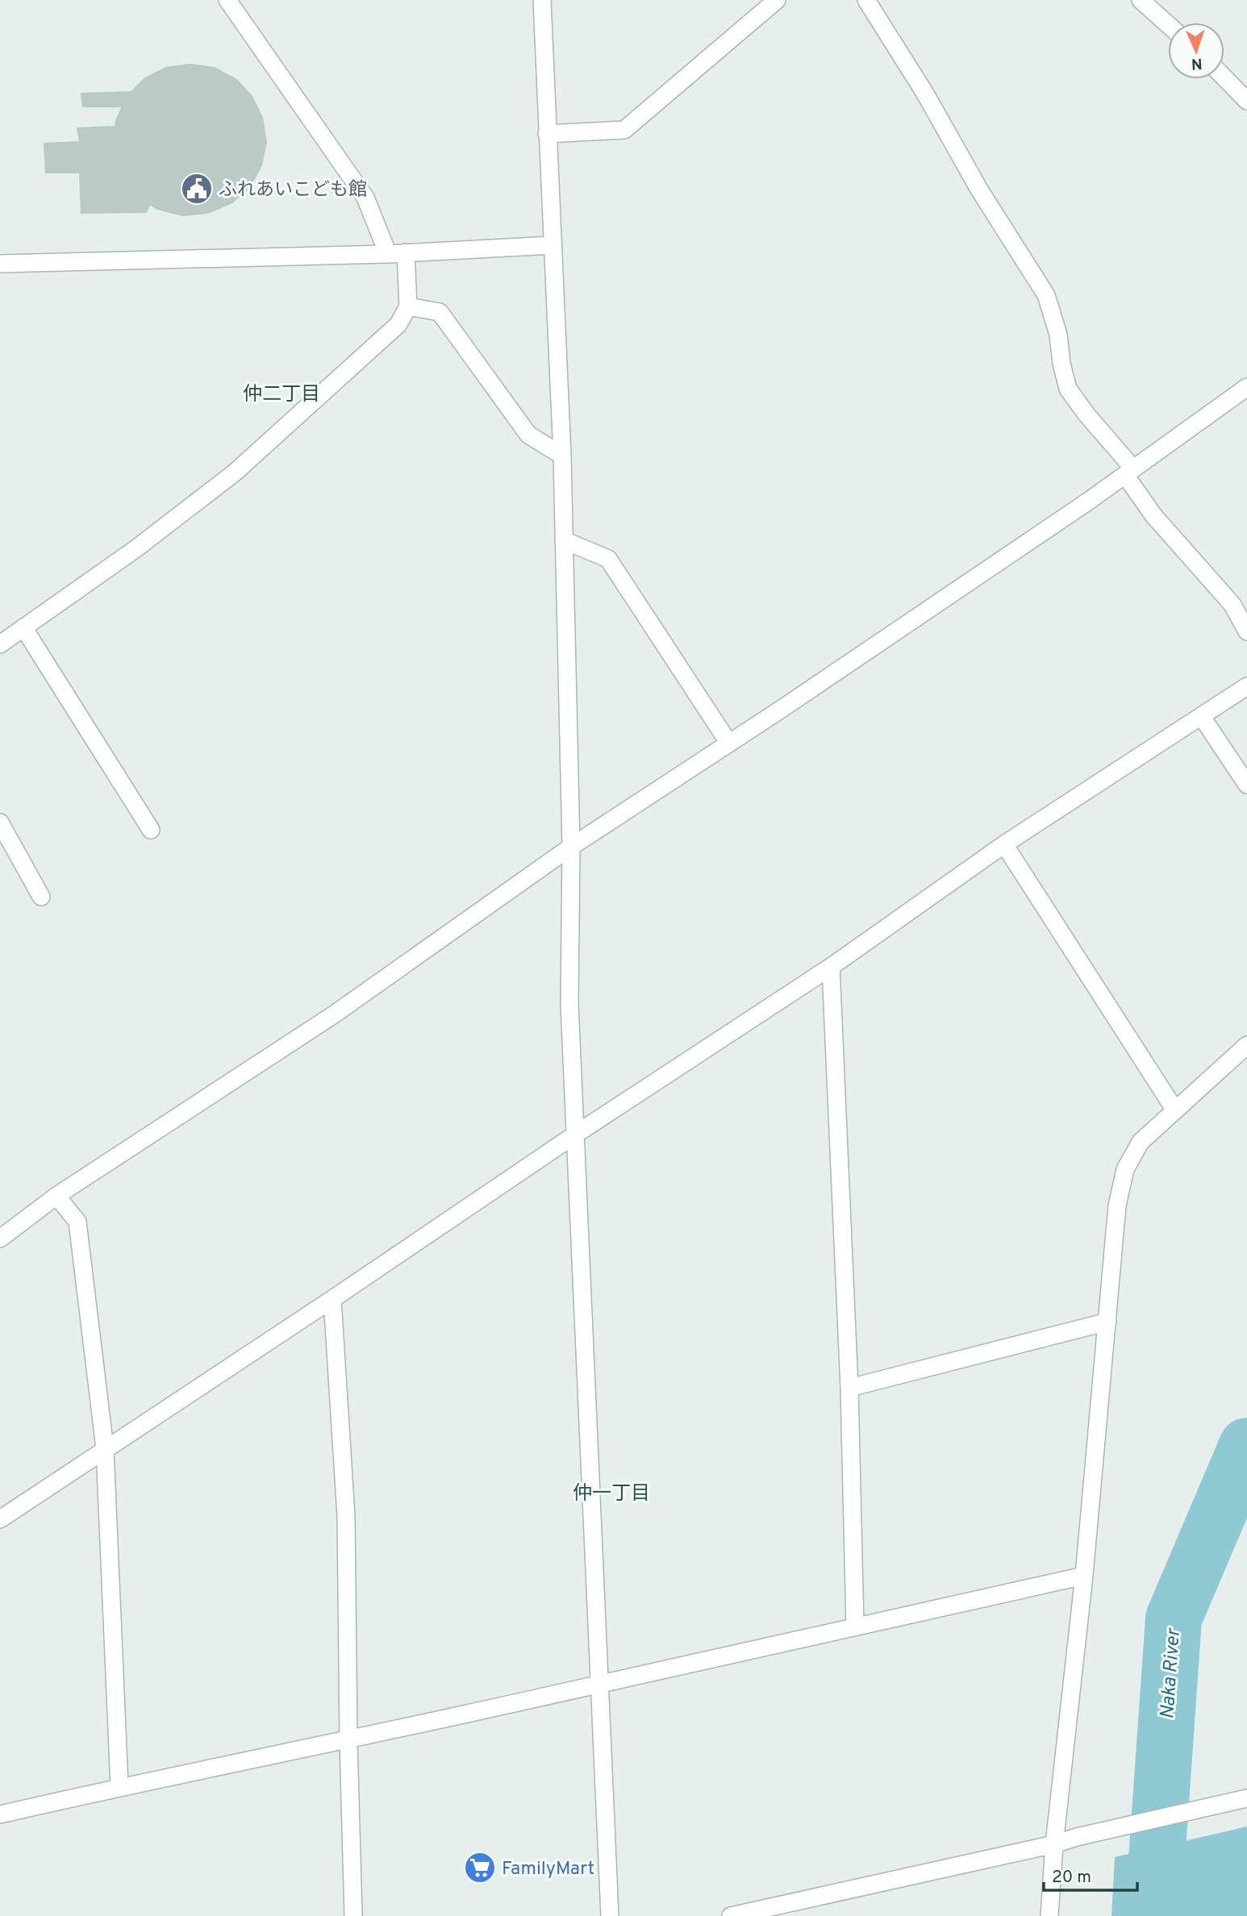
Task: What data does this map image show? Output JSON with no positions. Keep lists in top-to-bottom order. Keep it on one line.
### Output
{"districts":["仲二丁目","仲一丁目"],"water":["Naka River"],"places":{"public building":["ふれあいこども館"],"supermarket":["FamilyMart"]},"scale_bar":"20 m","north":"bottom"}
